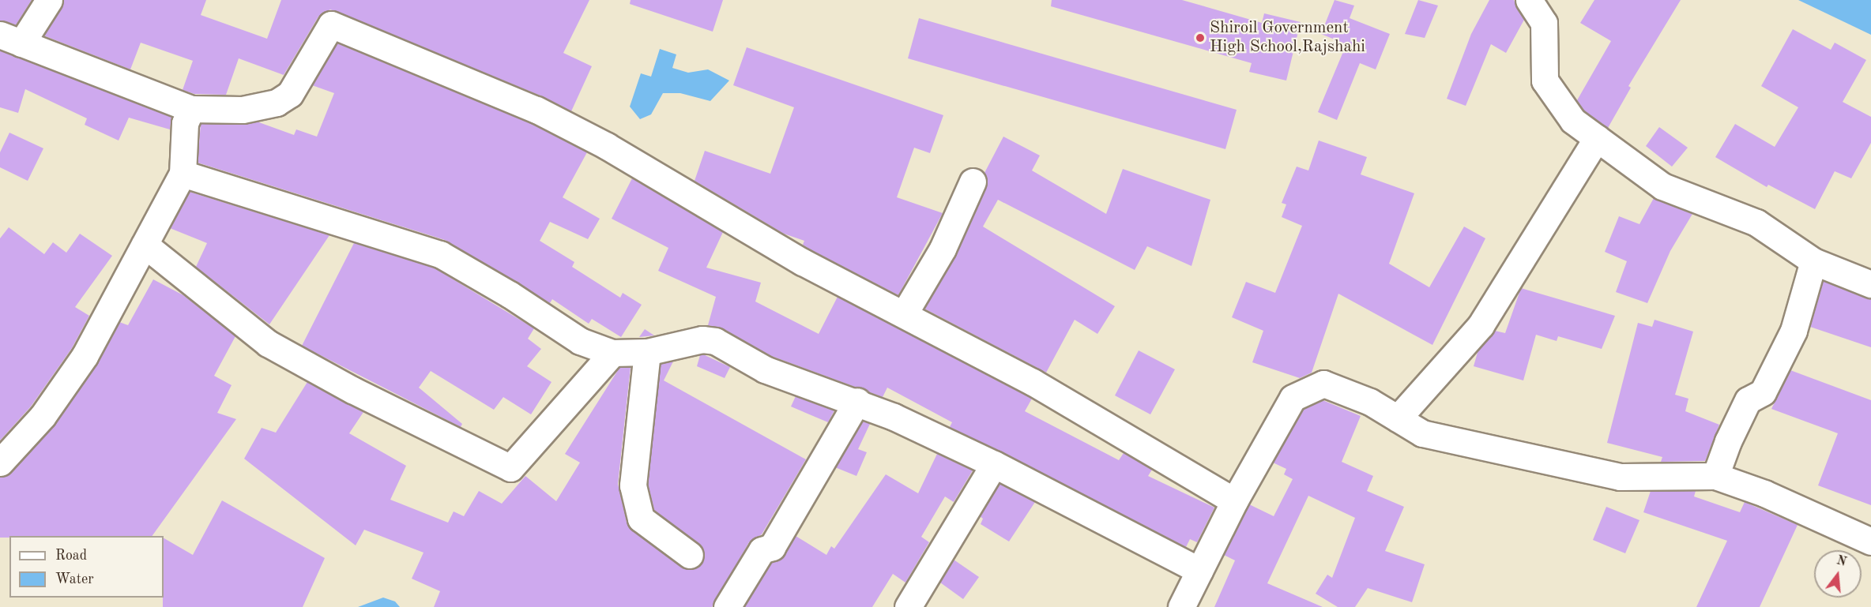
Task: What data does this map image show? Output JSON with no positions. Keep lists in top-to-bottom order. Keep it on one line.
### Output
{"places":["Shiroil Government High School,Rajshahi"],"legend":["Road","Water"],"north":"top"}
